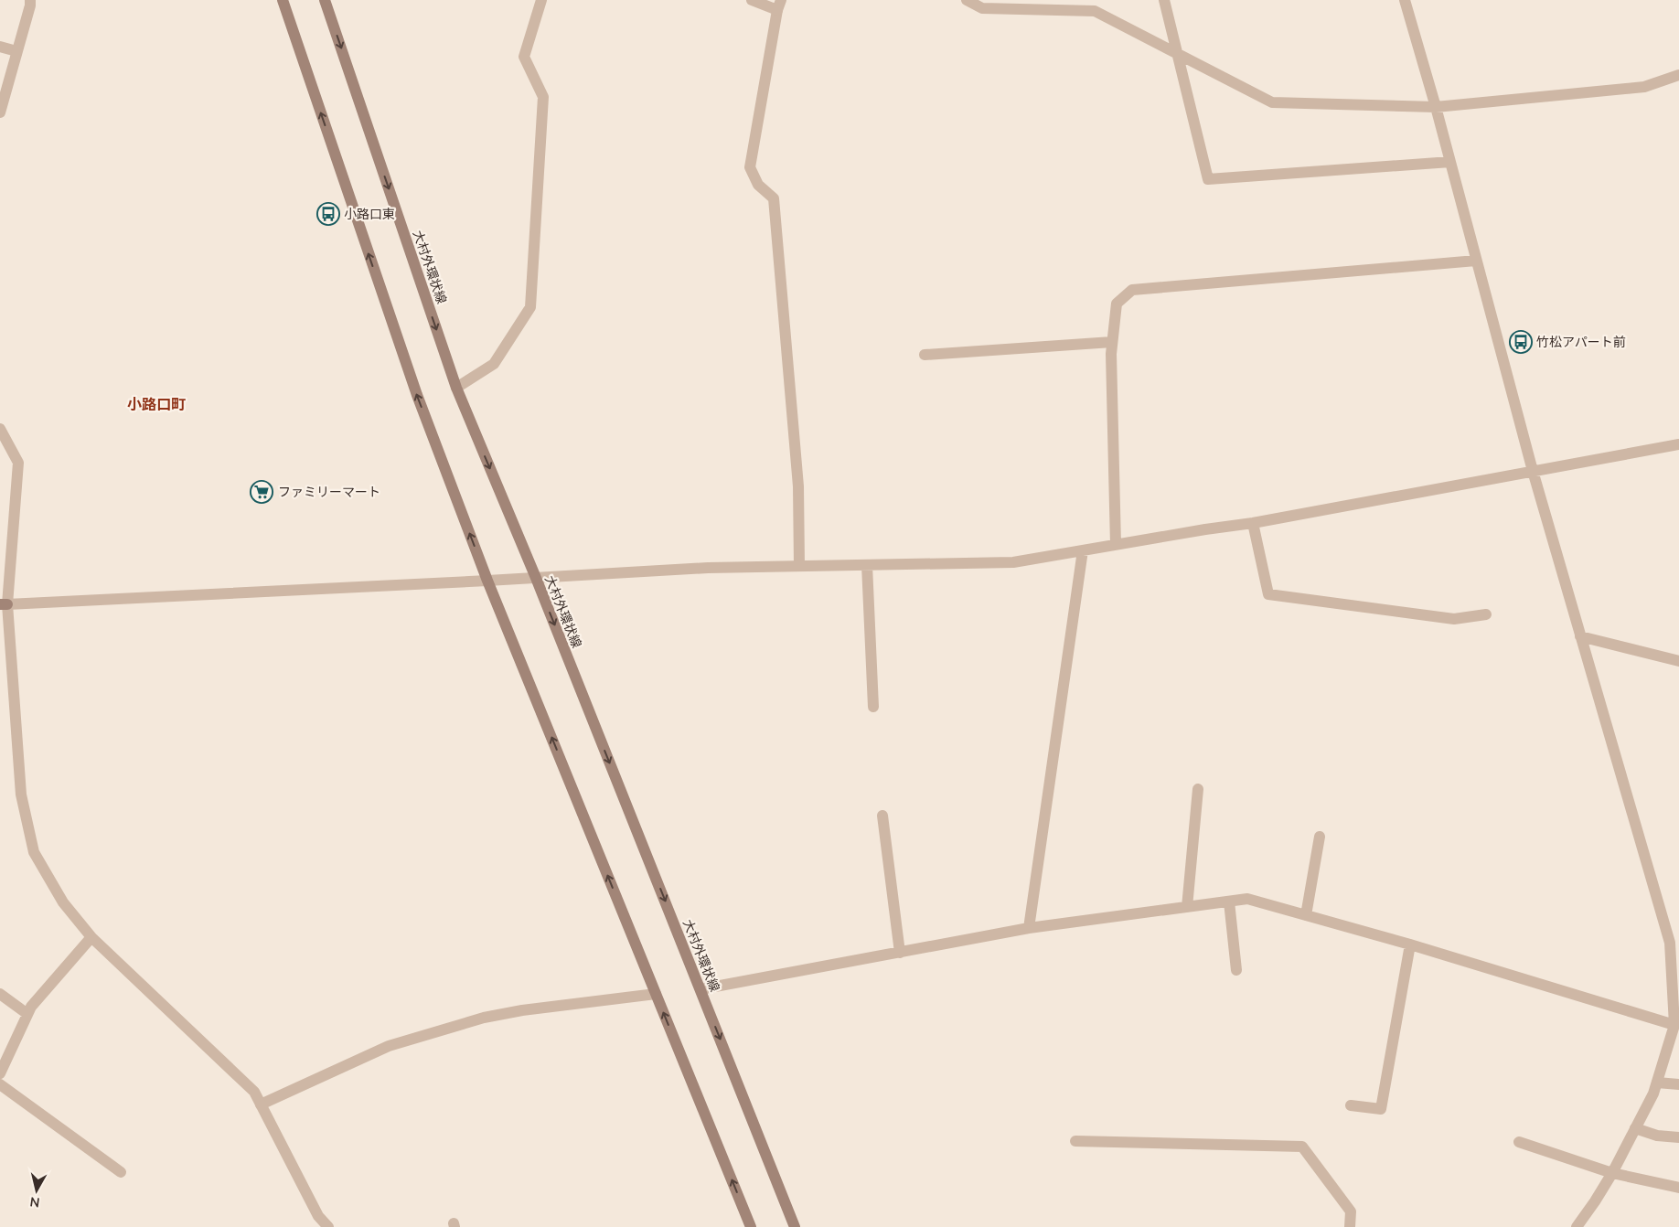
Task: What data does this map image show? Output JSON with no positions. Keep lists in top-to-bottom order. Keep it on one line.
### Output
{"streets":{"main road":["大村外環状線"]},"districts":["小路口町"],"places":{"bus stop":["小路口東","竹松アパート前"],"supermarket":["ファミリーマート"]},"north":"bottom"}
